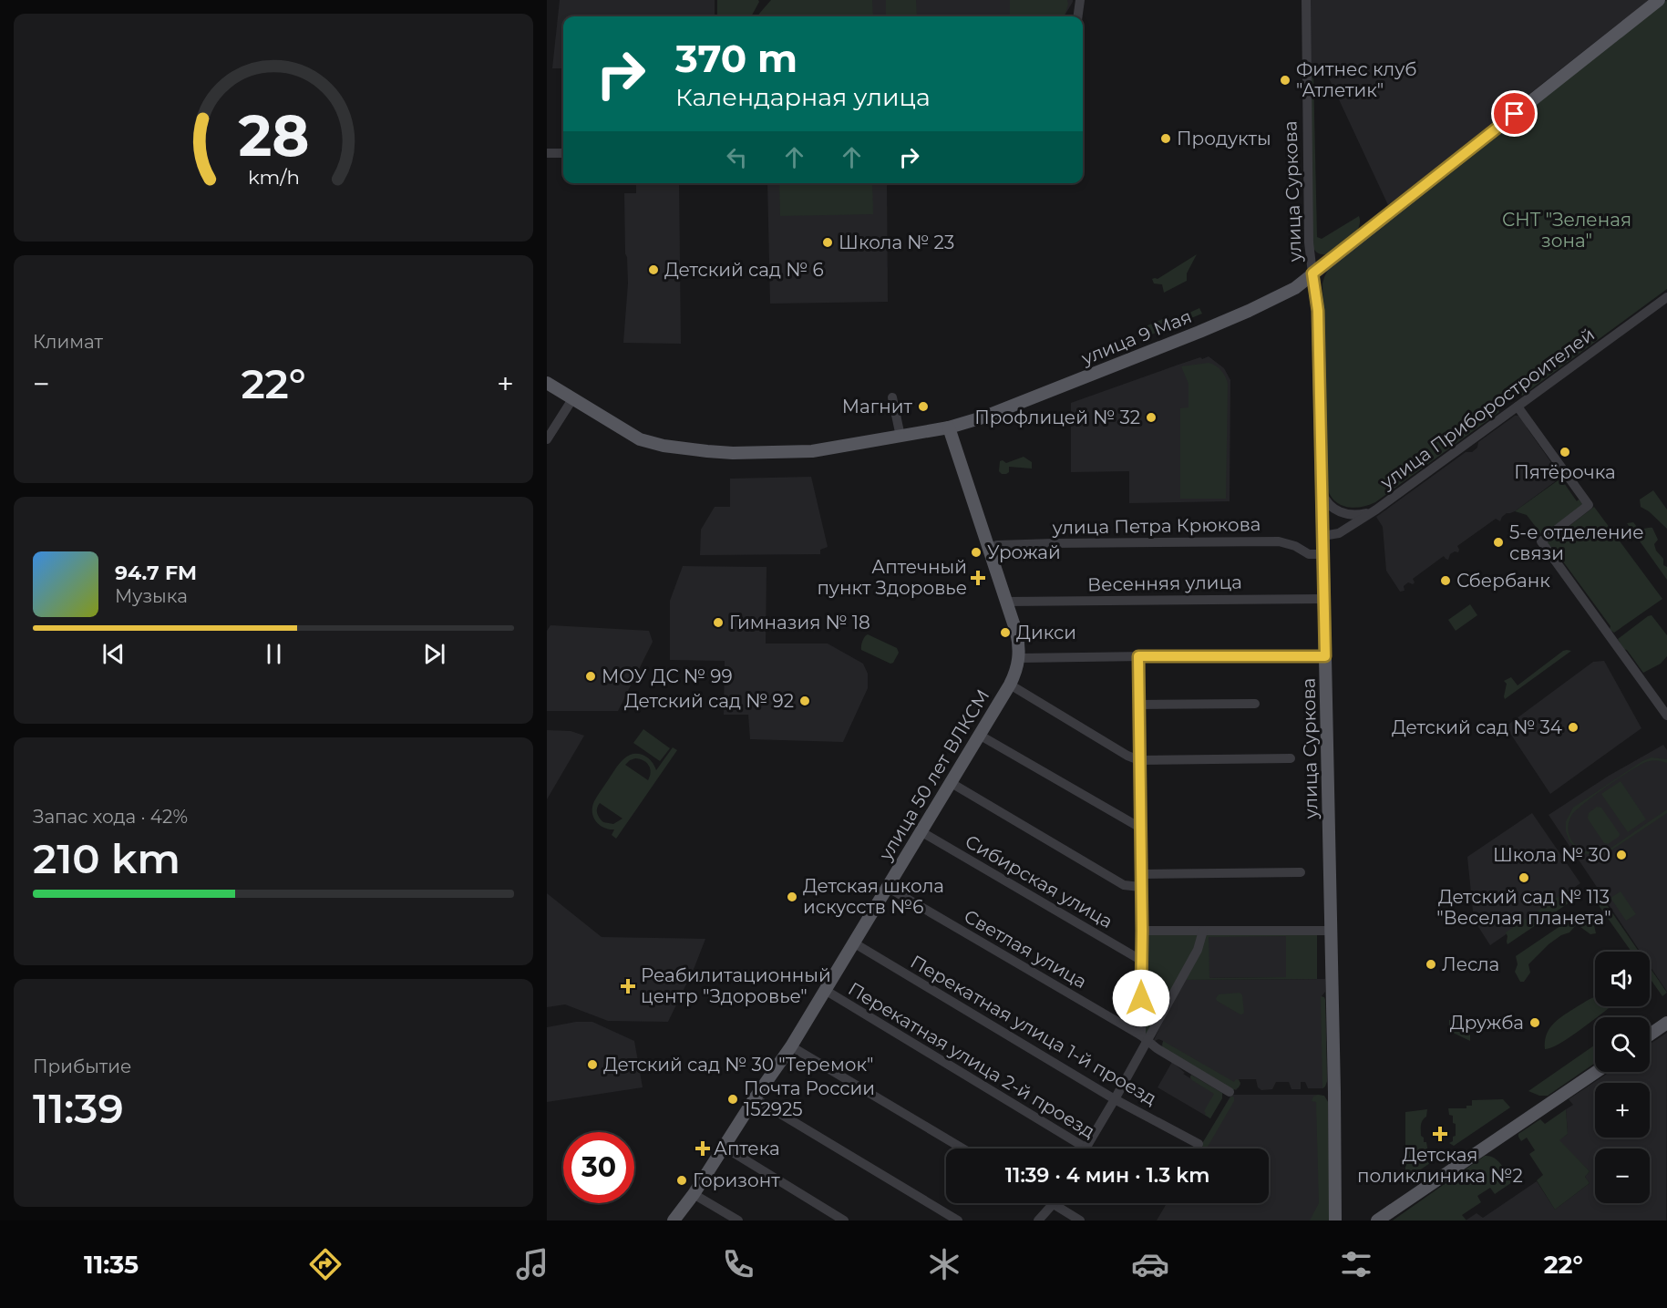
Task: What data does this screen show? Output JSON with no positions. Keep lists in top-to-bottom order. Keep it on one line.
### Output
{"streets":{"main road":["улица Суркова","улица 9 Мая","улица 50 лет ВЛКСМ"],"street":["улица Приборостроителей","улица Петра Крюкова","Весенняя улица","Сибирская улица","Светлая улица","Перекатная улица 1-й проезд","Перекатная улица 2-й проезд"]},"crossings":[["улица Суркова","улица 9 Мая"],["улица Суркова","улица Приборостроителей"],["улица Суркова","улица Петра Крюкова"],["улица Суркова","Весенняя улица"],["улица 9 Мая","улица 50 лет ВЛКСМ"],["улица Петра Крюкова","улица 50 лет ВЛКСМ"],["Весенняя улица","улица 50 лет ВЛКСМ"],["улица 50 лет ВЛКСМ","Сибирская улица"],["улица 50 лет ВЛКСМ","Светлая улица"],["улица 50 лет ВЛКСМ","Перекатная улица 1-й проезд"],["улица 50 лет ВЛКСМ","Перекатная улица 2-й проезд"]],"parks":["СНТ \"Зеленая зона\""],"places":{"other":["Фитнес клуб \"Атлетик\"","Продукты","Школа № 23","Детский сад № 6","Магнит","Профлицей № 32","Пятёрочка","5-е отделение связи","Урожай","Сбербанк","Гимназия № 18","Дикси","МОУ ДС № 99","Детский сад № 92","Детский сад № 34","Школа № 30","Детский сад № 113 \"Веселая планета\"","Детская школа искусств №6","Лесла","Дружба","Детский сад № 30 \"Теремок\"","Почта России 152925","Горизонт"],"health":["Аптечный пункт Здоровье","Реабилитационный центр \"Здоровье\"","Детская поликлиника №2","Аптека"]},"page":{"turn":["370 m","Календарная улица"],"tile":["Климат",["Запас хода · 42%","210 km"],["Прибытие","11:39"]],"heat":["−","22°","+"],"song":["94.7 FM","Музыка"],"map_buttons":["+","−"],"limit":"30","trip":"11:39 · 4 мин · 1.3 km","tabs":["11:35","22°"],"gauge":["28","km/h"]}}
